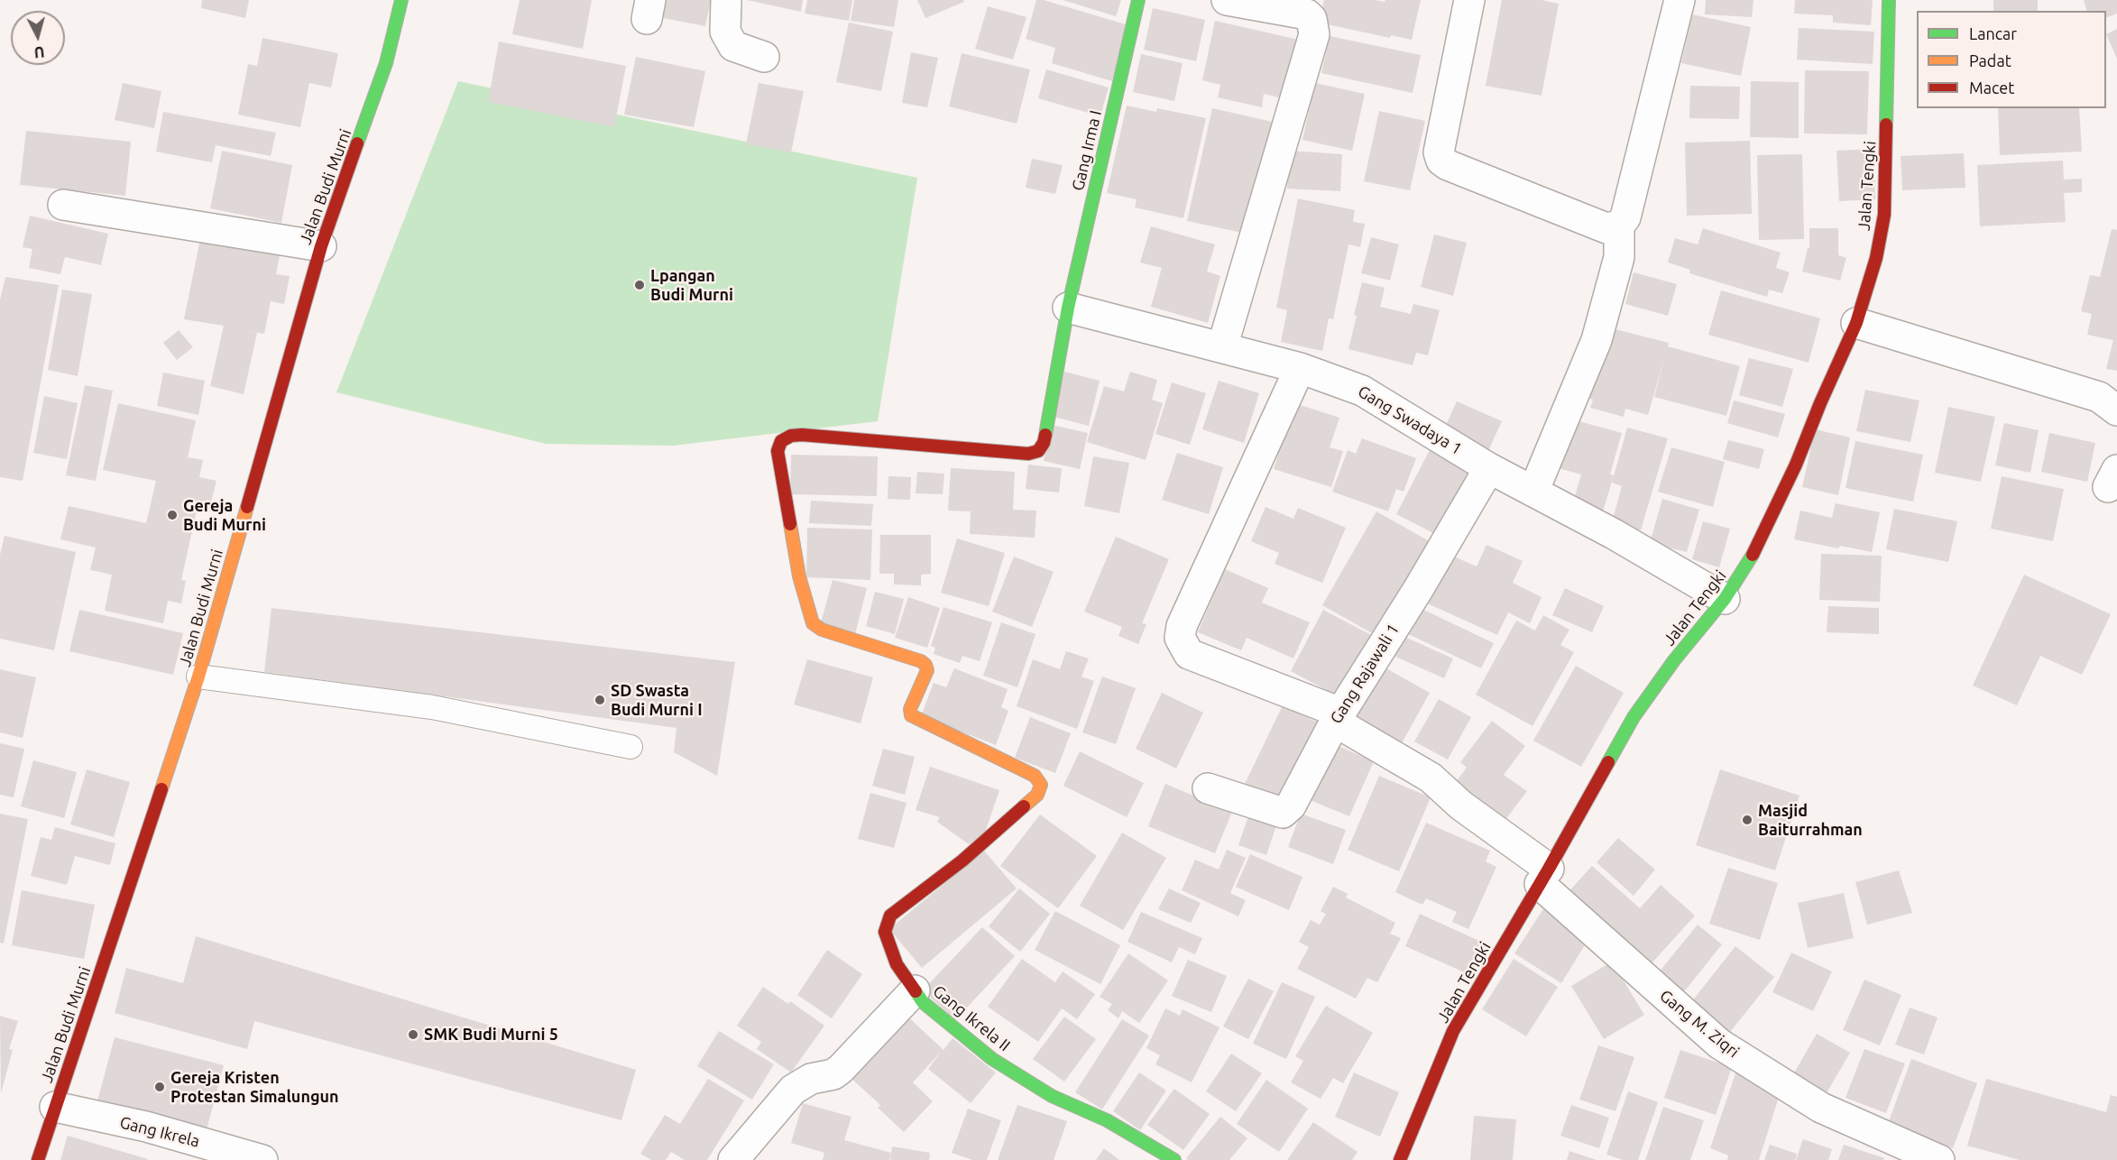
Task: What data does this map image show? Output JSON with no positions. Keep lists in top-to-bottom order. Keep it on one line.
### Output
{"streets":{"street":["Gang Irma I","Jalan Tengki","Jalan Budi Murni","Gang Swadaya 1","Gang Rajawali 1","Gang Ikrela II","Gang M. Ziqri","Gang Ikrela"]},"crossings":[["Gang Irma I","Gang Swadaya 1"],["Gang Irma I","Gang Ikrela II"],["Jalan Tengki","Gang Swadaya 1"],["Jalan Tengki","Gang M. Ziqri"],["Jalan Budi Murni","Gang Ikrela"],["Gang Swadaya 1","Gang Rajawali 1"],["Gang Swadaya 1","Gang M. Ziqri"],["Gang Rajawali 1","Gang M. Ziqri"]],"places":["Lpangan Budi Murni","Gereja Budi Murni","SD Swasta Budi Murni I","Masjid Baiturrahman","SMK Budi Murni 5","Gereja Kristen Protestan Simalungun"],"legend":["Lancar","Padat","Macet"],"north":"bottom"}
